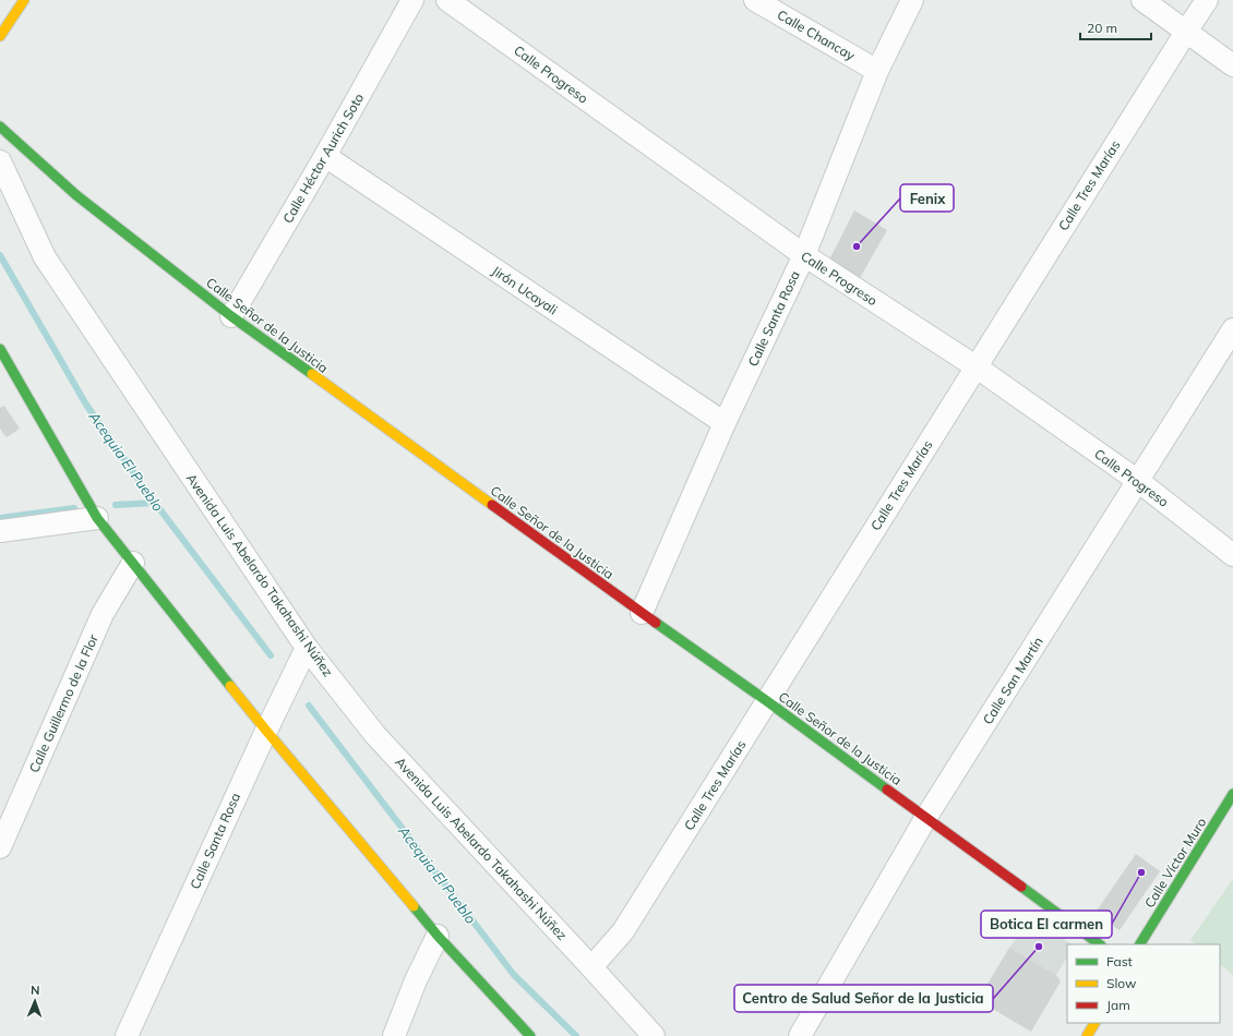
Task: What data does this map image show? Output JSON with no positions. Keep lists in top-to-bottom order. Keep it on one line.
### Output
{"streets":{"street":["Calle Chancay","Calle Progreso","Calle Héctor Aurich Soto","Calle Tres Marías","Jirón Ucayali","Calle Santa Rosa","Calle Señor de la Justicia","Avenida Luis Abelardo Takahashi Núñez","Calle San Martín","Calle Guillermo de la Flor","Calle Víctor Muro"]},"crossings":[["Calle Chancay","Calle Santa Rosa"],["Calle Progreso","Calle Tres Marías"],["Calle Progreso","Calle Santa Rosa"],["Calle Progreso","Calle San Martín"],["Calle Héctor Aurich Soto","Jirón Ucayali"],["Calle Héctor Aurich Soto","Calle Señor de la Justicia"],["Calle Tres Marías","Calle Señor de la Justicia"],["Calle Tres Marías","Avenida Luis Abelardo Takahashi Núñez"],["Jirón Ucayali","Calle Santa Rosa"],["Calle Santa Rosa","Calle Señor de la Justicia"],["Calle Santa Rosa","Avenida Luis Abelardo Takahashi Núñez"],["Calle Señor de la Justicia","Calle San Martín"]],"water":["Acequia El Pueblo"],"places":["Fenix","Botica El carmen","Centro de Salud Señor de la Justicia"],"legend":["Fast","Slow","Jam"],"scale_bar":"20 m","north":"top"}
